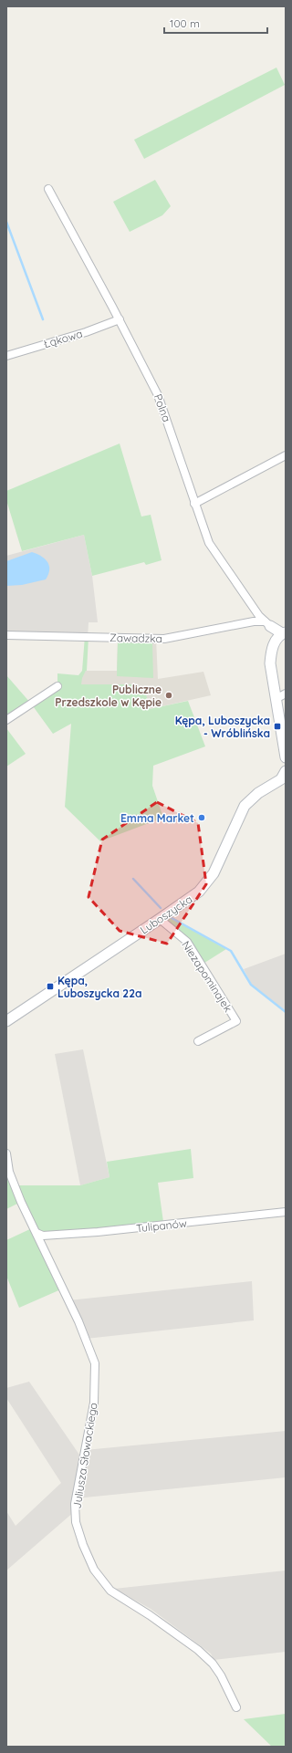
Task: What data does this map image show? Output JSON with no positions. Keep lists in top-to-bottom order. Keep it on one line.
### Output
{"streets":{"street":["Łąkowa","Polna","Zawadzka","Luboszycka","Niezapominajek","Tulipanów","Juliusza Słowackiego"]},"crossings":[["Łąkowa","Polna"],["Polna","Zawadzka"],["Luboszycka","Niezapominajek"],["Tulipanów","Juliusza Słowackiego"]],"places":{"other":["Publiczne Przedszkole w Kępie","Emma Market"],"transit":["Kępa, Luboszycka - Wróblińska","Kępa, Luboszycka 22a"]},"scale_bar":"100 m"}
